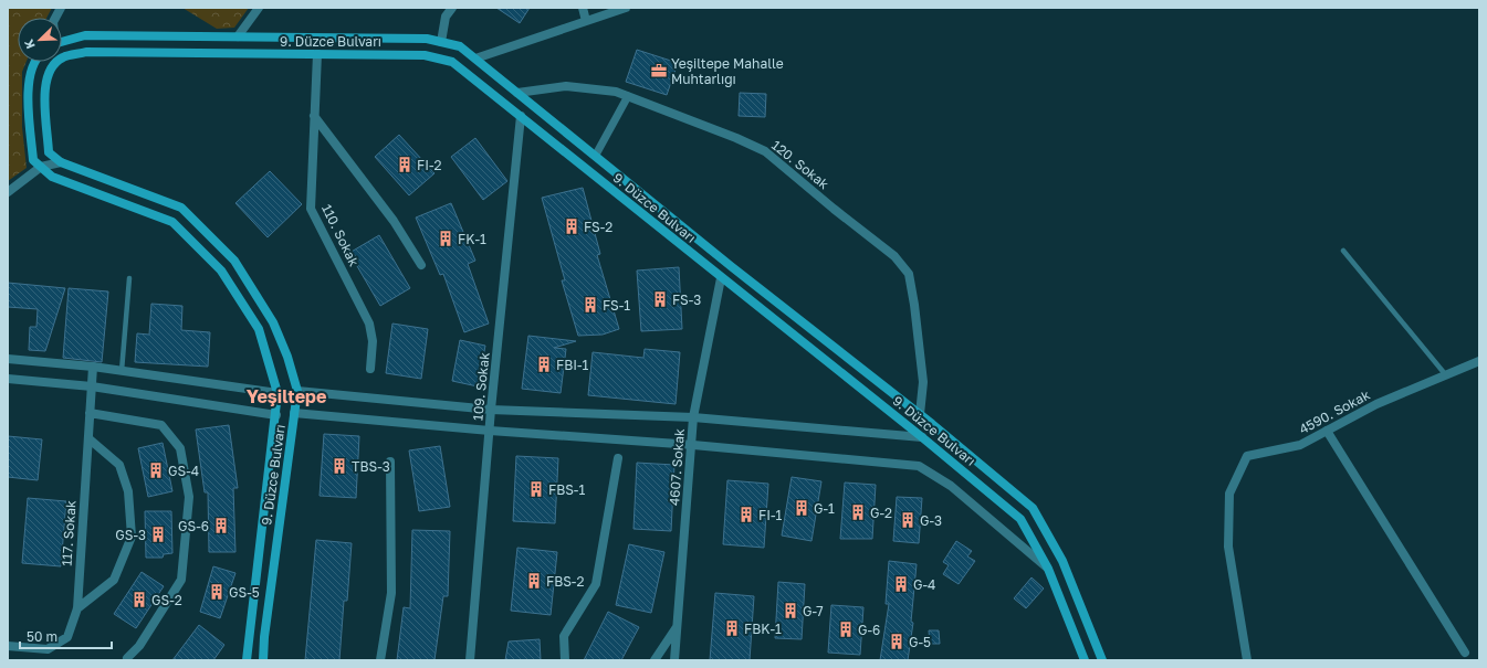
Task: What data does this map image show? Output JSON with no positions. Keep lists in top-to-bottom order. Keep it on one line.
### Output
{"streets":{"main road":["9. Düzce Bulvarı"],"street":["120. Sokak","110. Sokak","109. Sokak","4590. Sokak","4607. Sokak","117. Sokak"]},"crossings":[["9. Düzce Bulvarı","120. Sokak"],["9. Düzce Bulvarı","110. Sokak"],["9. Düzce Bulvarı","109. Sokak"],["9. Düzce Bulvarı","4607. Sokak"]],"districts":["Yeşiltepe"],"places":{"office":["Yeşiltepe Mahalle Muhtarlığı"],"building":["FI-2","FS-2","FK-1","FS-3","FS-1","FBI-1","TBS-3","GS-4","FBS-1","G-1","G-2","FI-1","G-3","GS-6","GS-3","FBS-2","G-4","GS-5","GS-2","G-7","FBK-1","G-6","G-5"]},"scale_bar":"50 m","north":"bottom left"}
